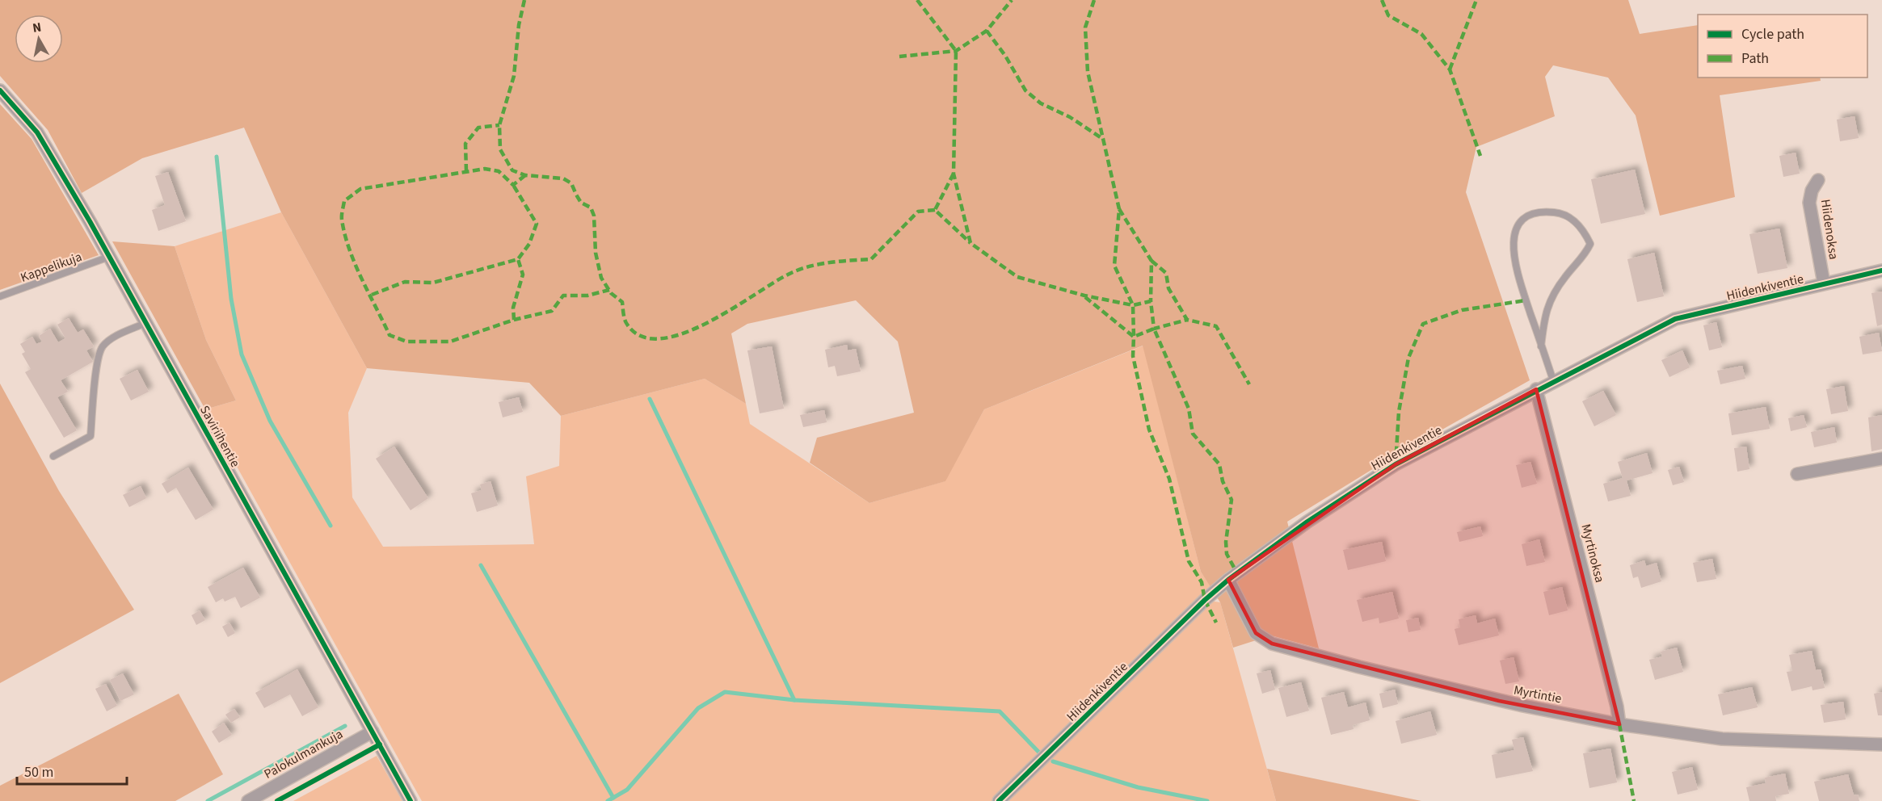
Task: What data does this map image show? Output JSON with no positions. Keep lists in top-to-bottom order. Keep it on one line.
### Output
{"streets":{"street":["Hiidenoksa","Hiidenkiventie","Saviriihentie","Myrtinoksa","Myrtintie","Palokulmankuja"],"lane":["Kappelikuja"]},"crossings":[["Hiidenoksa","Hiidenkiventie"],["Kappelikuja","Saviriihentie"],["Hiidenkiventie","Myrtinoksa"],["Hiidenkiventie","Myrtintie"],["Saviriihentie","Palokulmankuja"],["Myrtinoksa","Myrtintie"]],"legend":["Cycle path","Path"],"scale_bar":"50 m","north":"top"}
